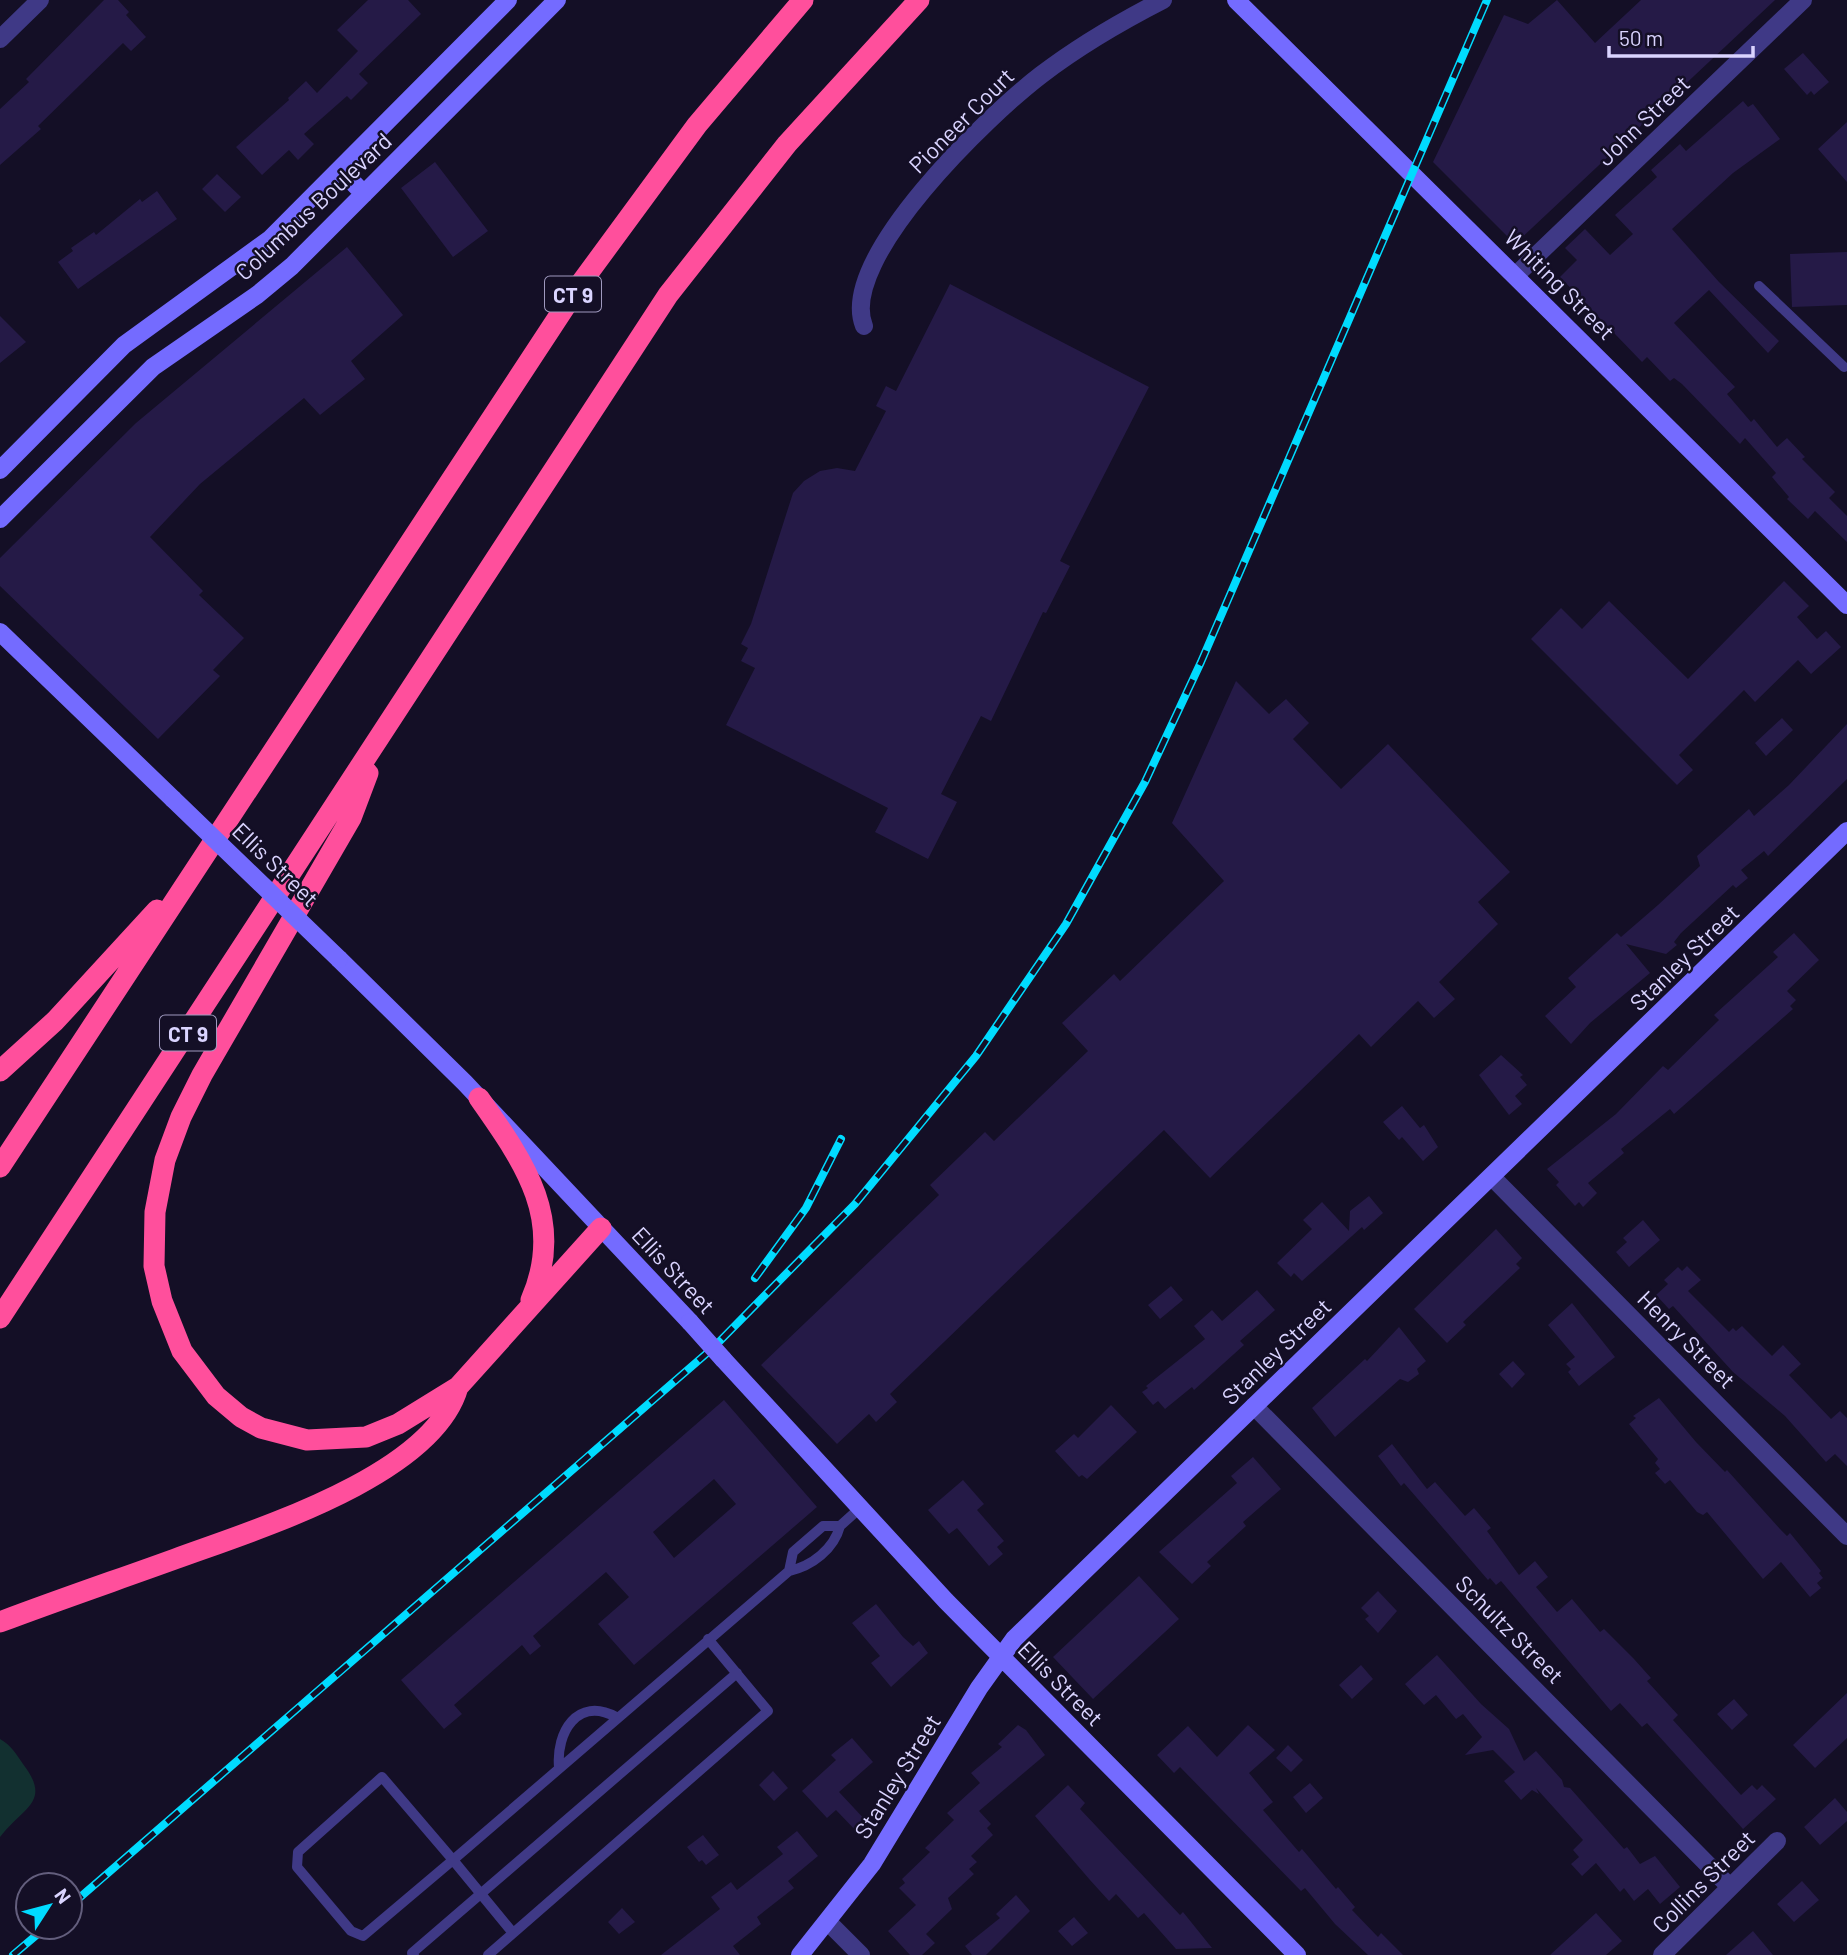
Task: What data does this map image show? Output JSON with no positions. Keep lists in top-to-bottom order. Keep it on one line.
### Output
{"streets":{"highway":["CT 9"],"street":["Pioneer Court","John Street","Columbus Boulevard","Whiting Street","Ellis Street","Stanley Street","Henry Street","Schultz Street","Collins Street"]},"crossings":[["John Street","Whiting Street"],["Ellis Street","Stanley Street"],["Stanley Street","Henry Street"],["Stanley Street","Schultz Street"],["Schultz Street","Collins Street"]],"scale_bar":"50 m","north":"top right"}
